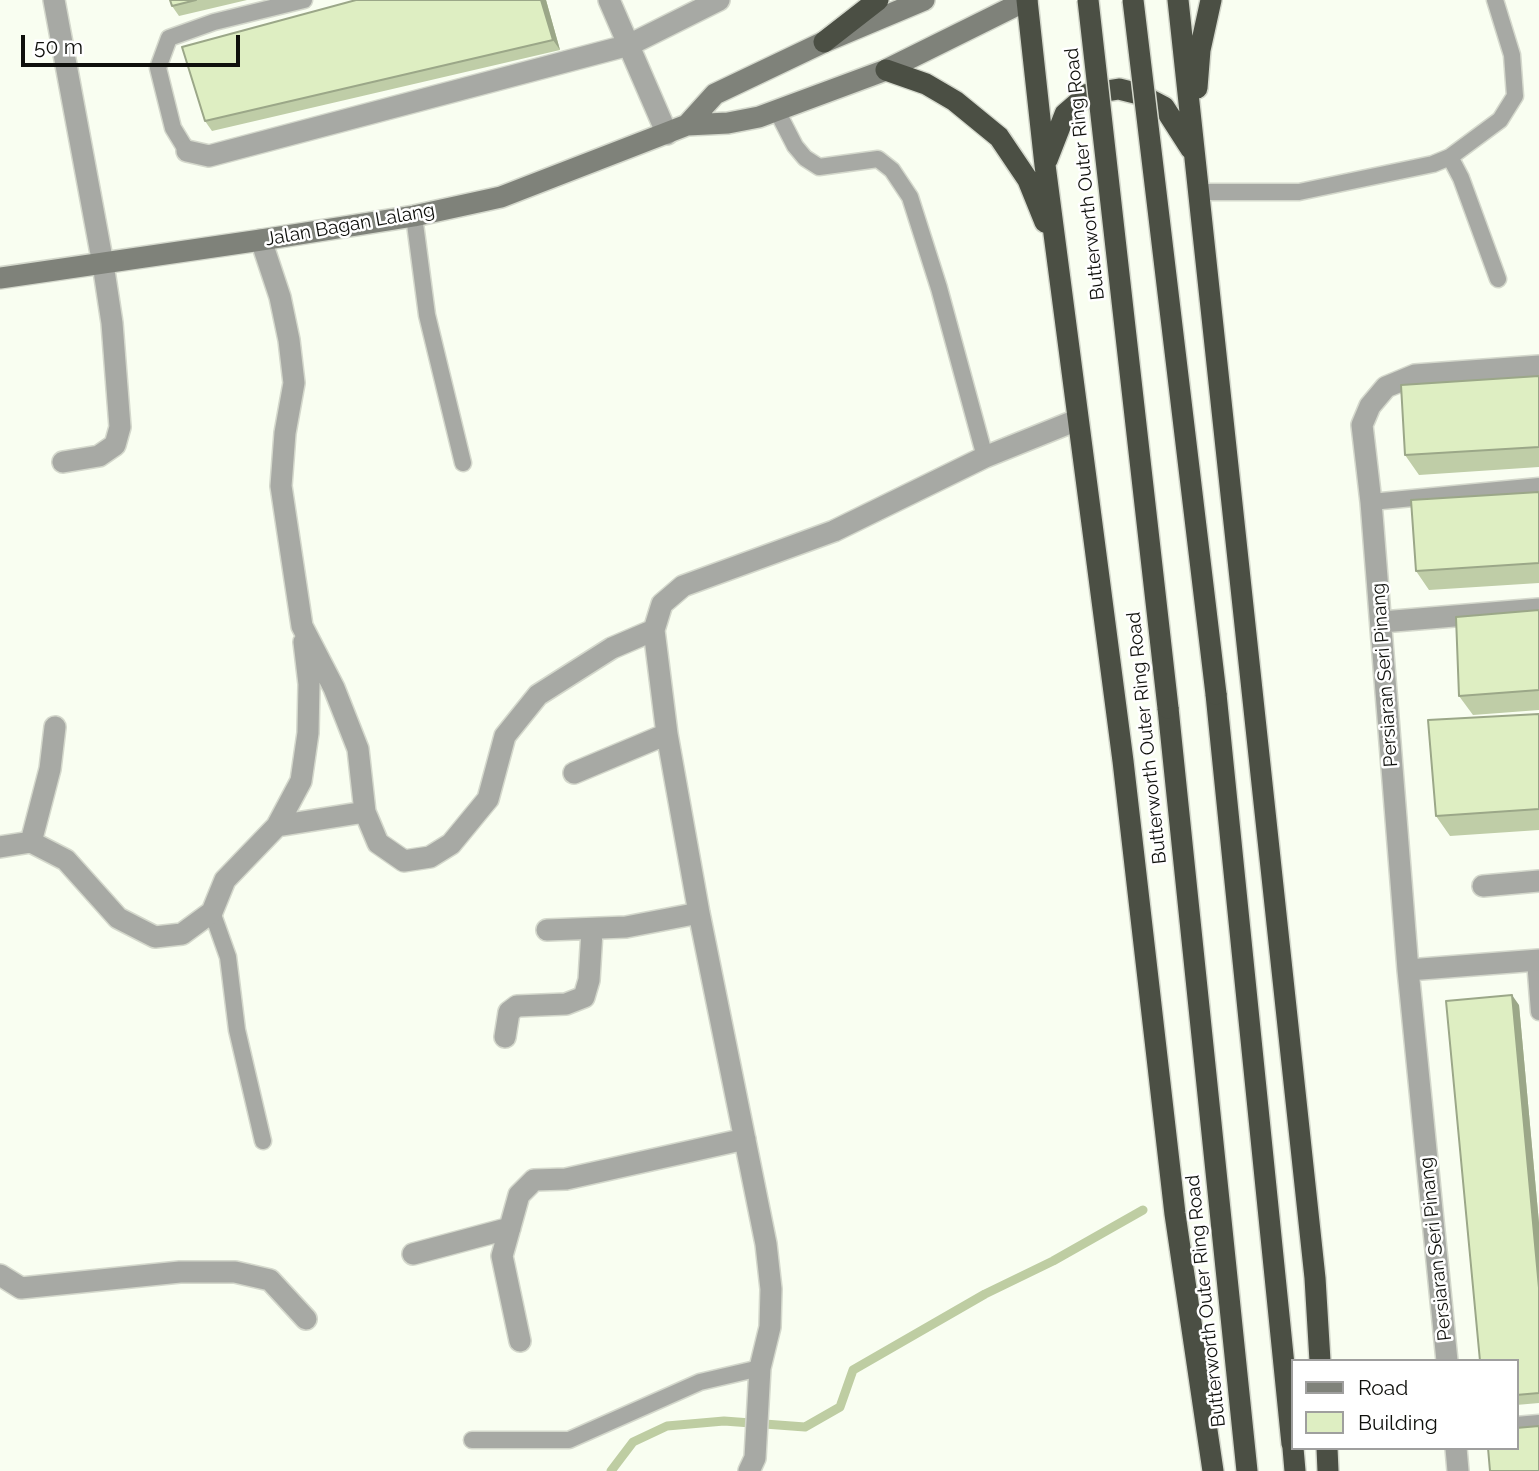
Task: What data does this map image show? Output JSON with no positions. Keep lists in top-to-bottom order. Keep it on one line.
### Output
{"streets":{"highway":["Butterworth Outer Ring Road"],"main road":["Jalan Bagan Lalang"],"street":["Persiaran Seri Pinang"]},"legend":["Road","Building"],"scale_bar":"50 m"}
